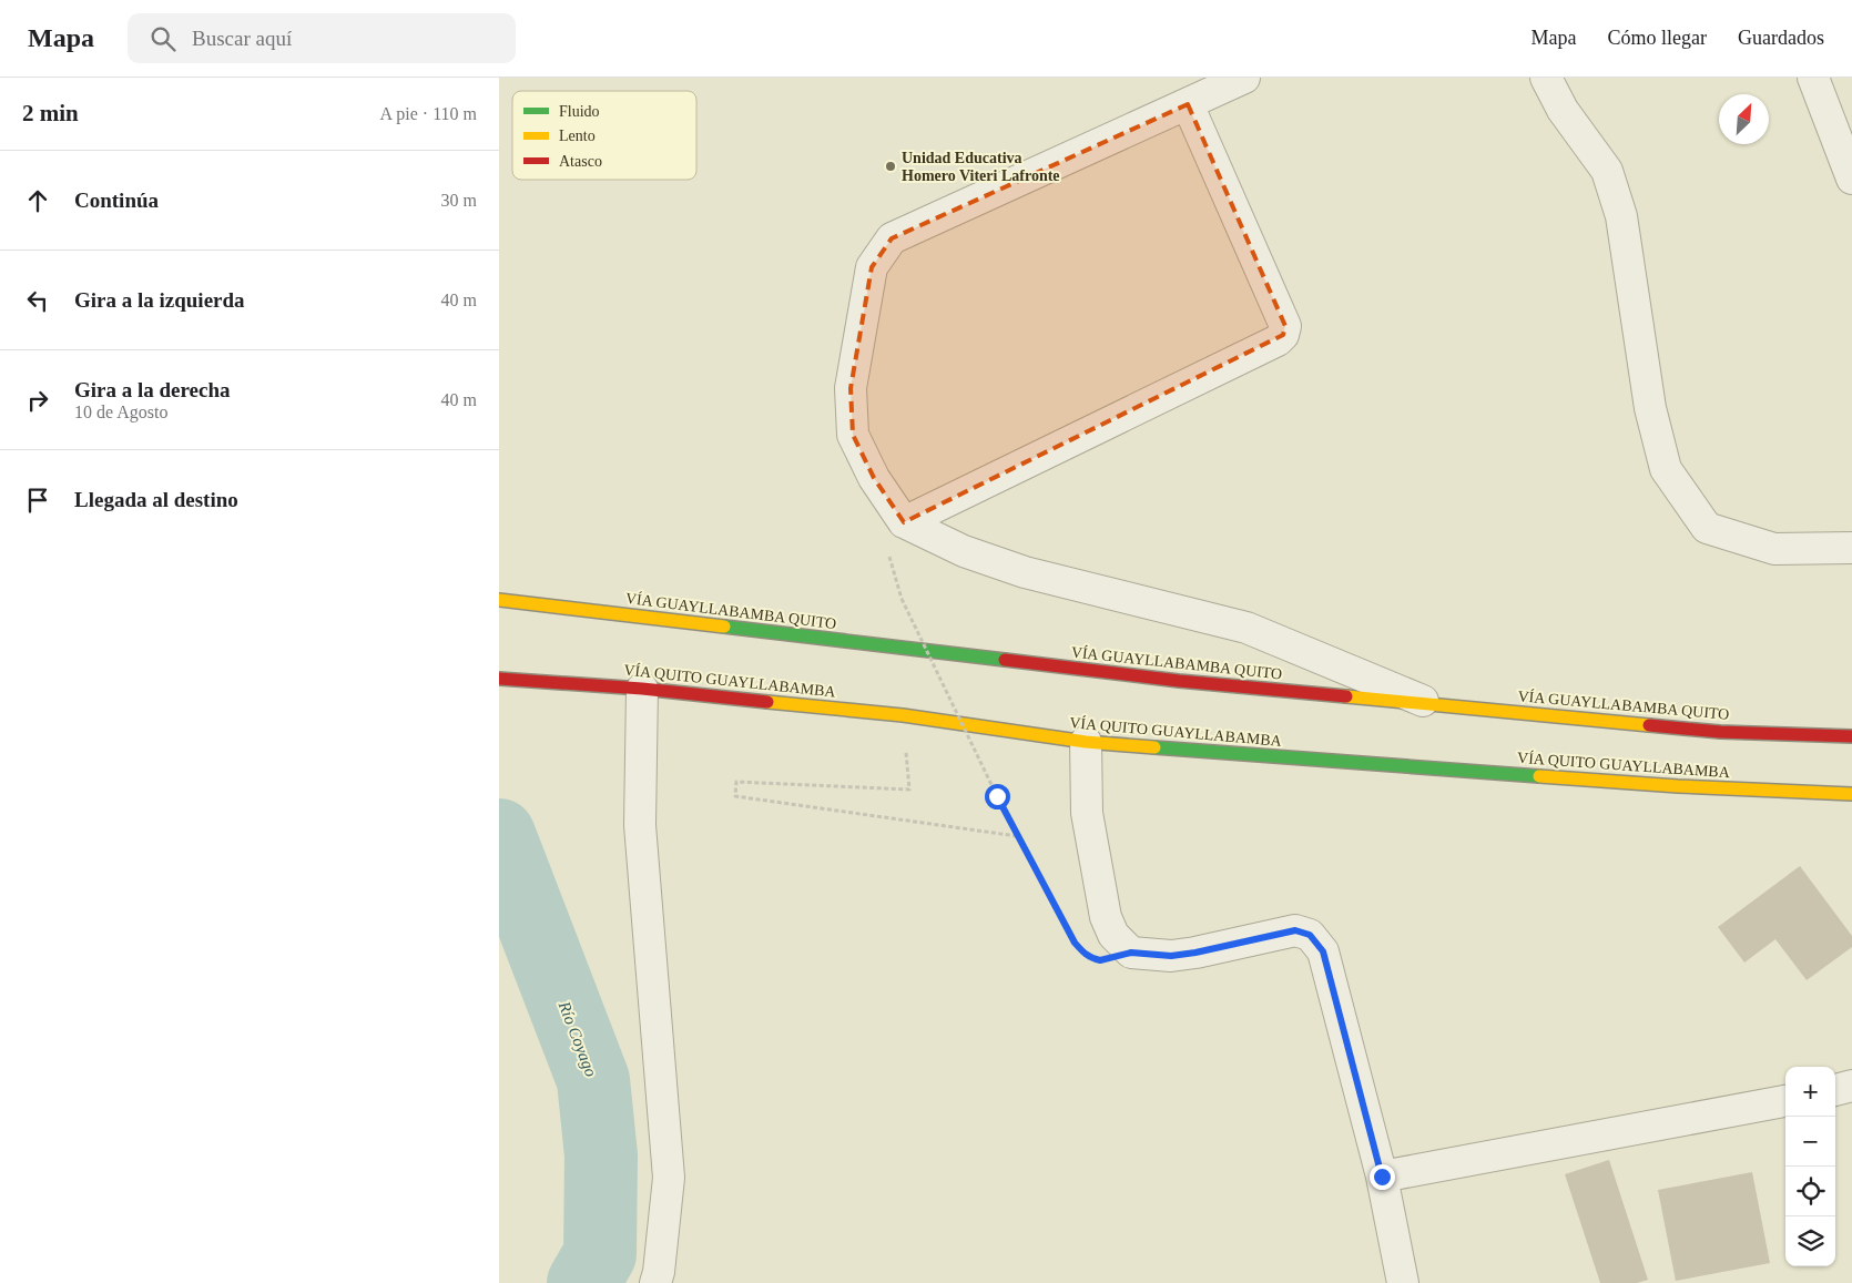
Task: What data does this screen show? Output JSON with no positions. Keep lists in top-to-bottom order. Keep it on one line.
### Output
{"streets":{"highway":["VÍA GUAYLLABAMBA QUITO","VÍA QUITO GUAYLLABAMBA"]},"water":["Río Coyago"],"places":["Unidad Educativa Homero Viteri Lafronte"],"legend":["Fluido","Lento","Atasco"],"north":"top right","page":{"header":"Mapa","search":"Buscar aquí","nav":["Mapa","Cómo llegar","Guardados"],"heading":["2 min","A pie · 110 m"],"list":[["Continúa","30 m"],["Gira a la izquierda","40 m"],["Gira a la derecha","10 de Agosto","40 m"],"Llegada al destino"],"map_buttons":["+","−"]}}
